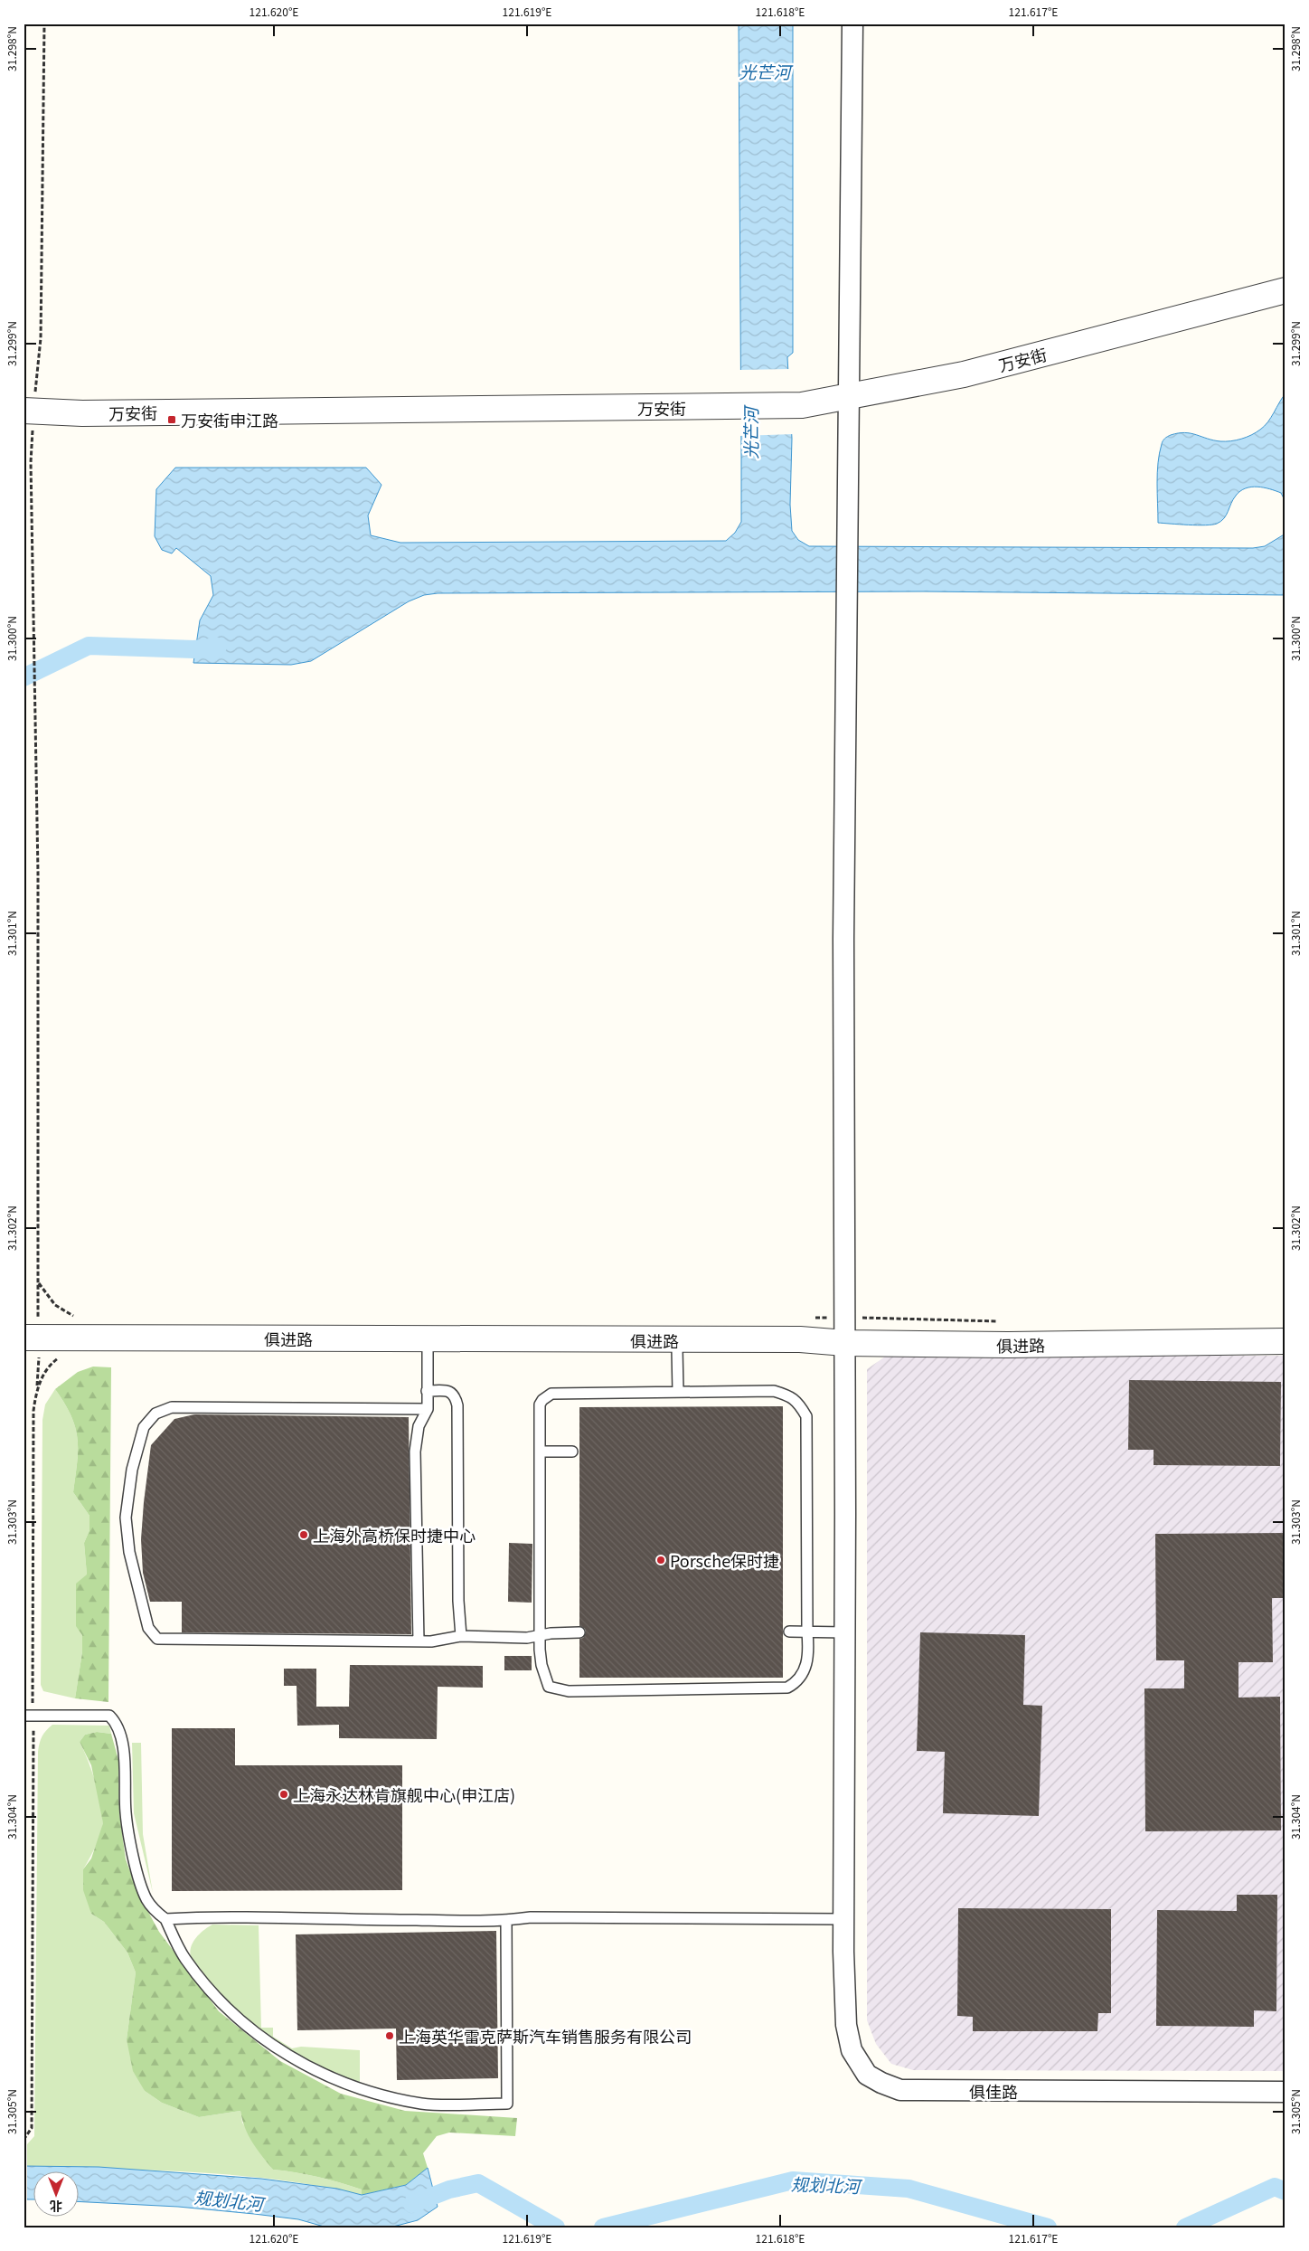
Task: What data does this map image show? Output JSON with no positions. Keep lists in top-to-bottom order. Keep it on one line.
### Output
{"streets":{"street":["万安街","俱进路","俱佳路"]},"crossings":[["万安街","俱佳路"],["俱进路","俱佳路"]],"water":["光芒河","规划北河"],"places":{"transit":["万安街申江路"],"other":["上海外高桥保时捷中心","Porsche保时捷","上海永达林肯旗舰中心(申江店)","上海英华雷克萨斯汽车销售服务有限公司"]},"north":"bottom","coordinates":["121.620°E","121.619°E","121.618°E","121.617°E","31.298°N","31.299°N","31.300°N","31.301°N","31.302°N","31.303°N","31.304°N","31.305°N"]}
